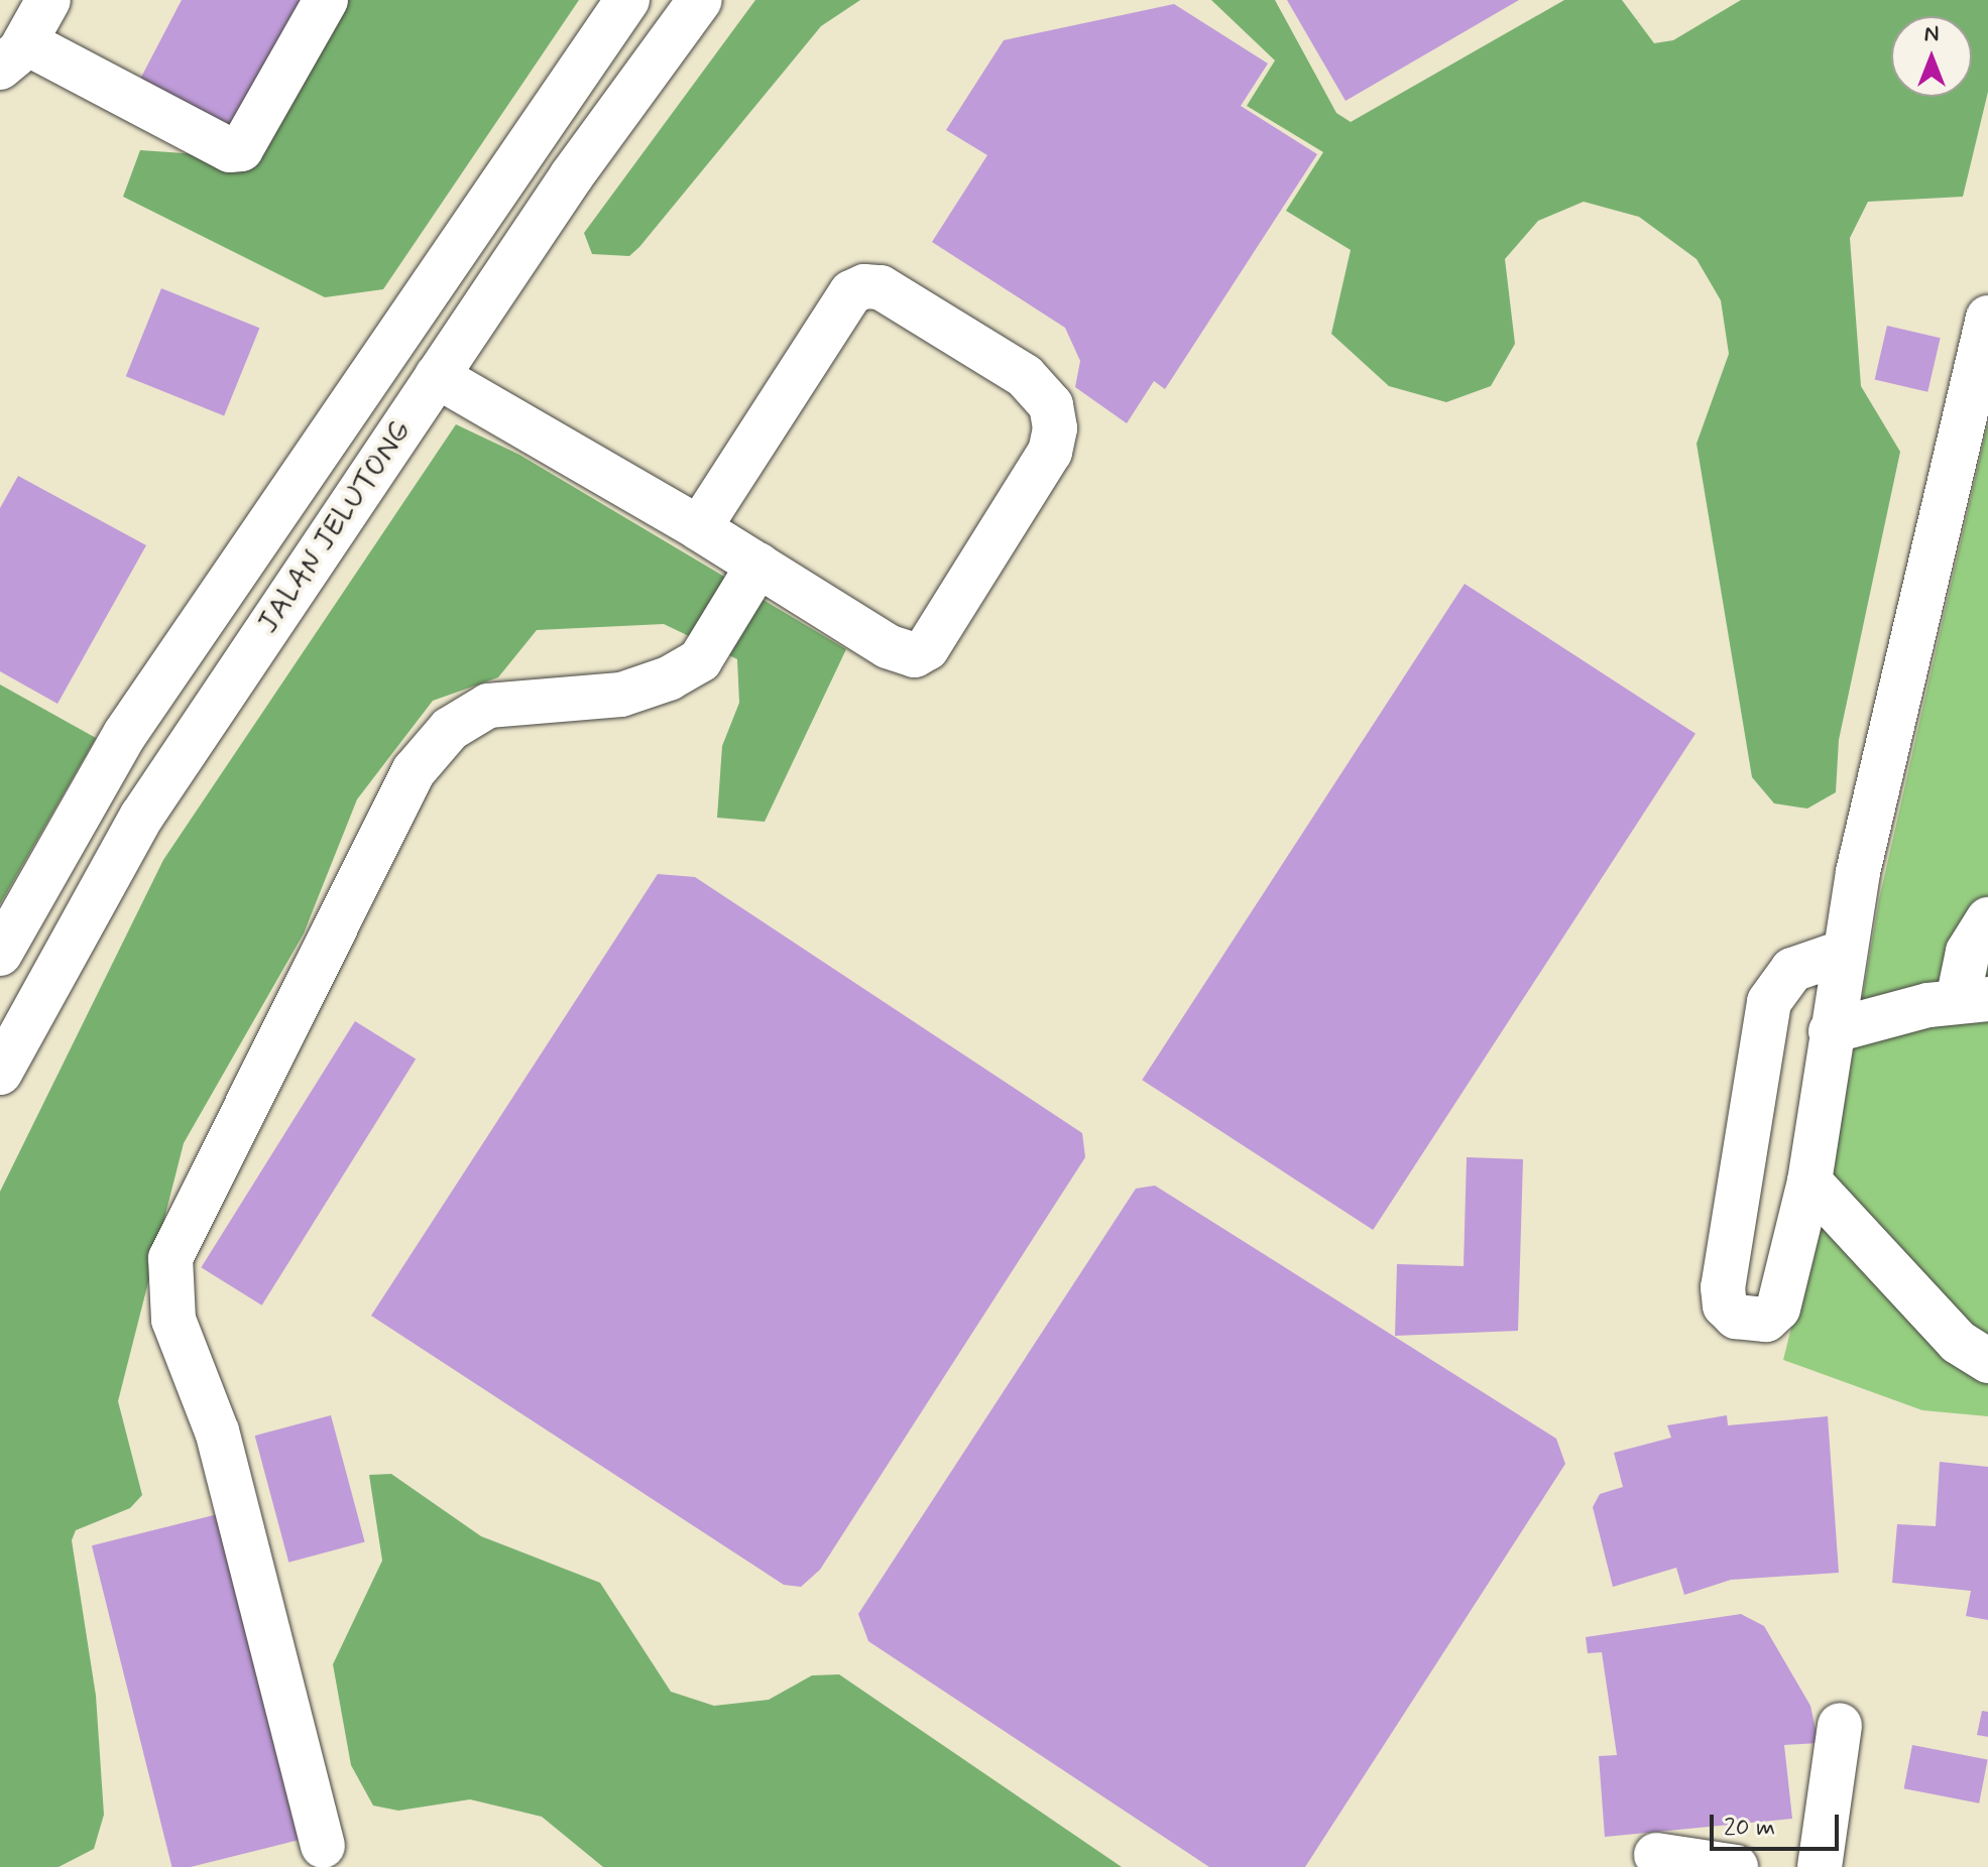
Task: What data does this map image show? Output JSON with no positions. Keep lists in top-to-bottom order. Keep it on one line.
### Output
{"streets":{"main road":["JALAN JELUTONG"]},"scale_bar":"20 m","north":"top"}
